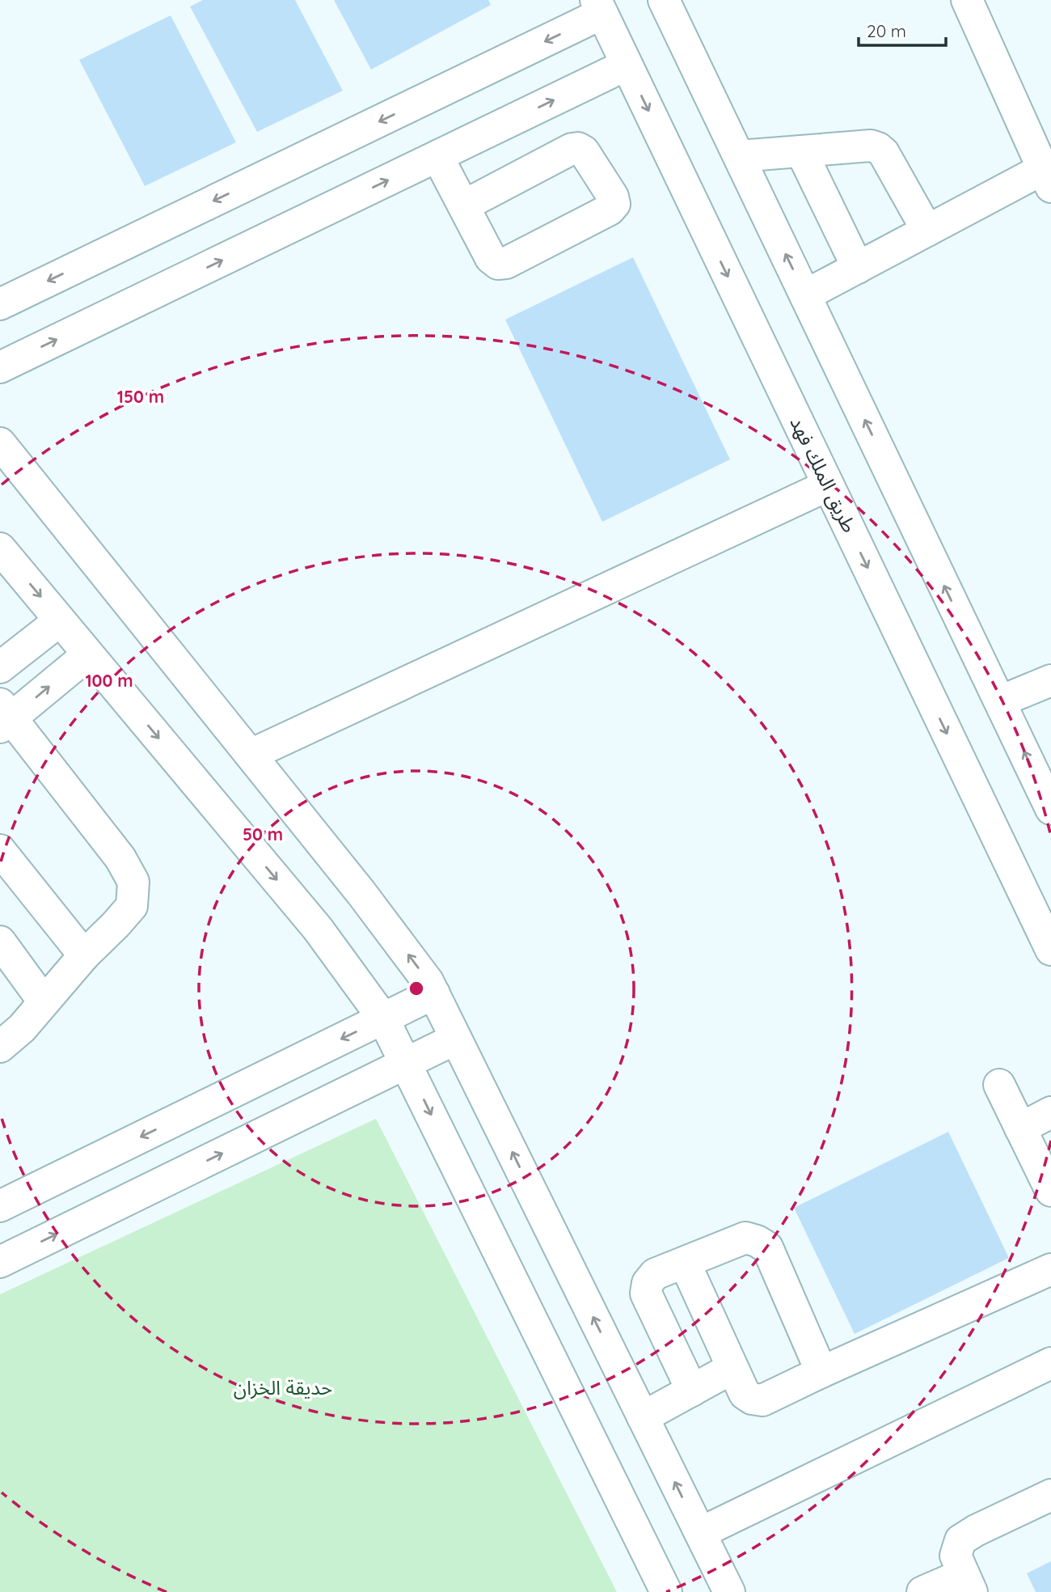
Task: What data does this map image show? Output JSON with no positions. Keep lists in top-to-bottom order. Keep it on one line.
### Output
{"streets":{"street":["طريق الملك فهد"]},"parks":["حديقة الخزان"],"scale_bar":"20 m","rings":["150 m","100 m","50 m"]}
